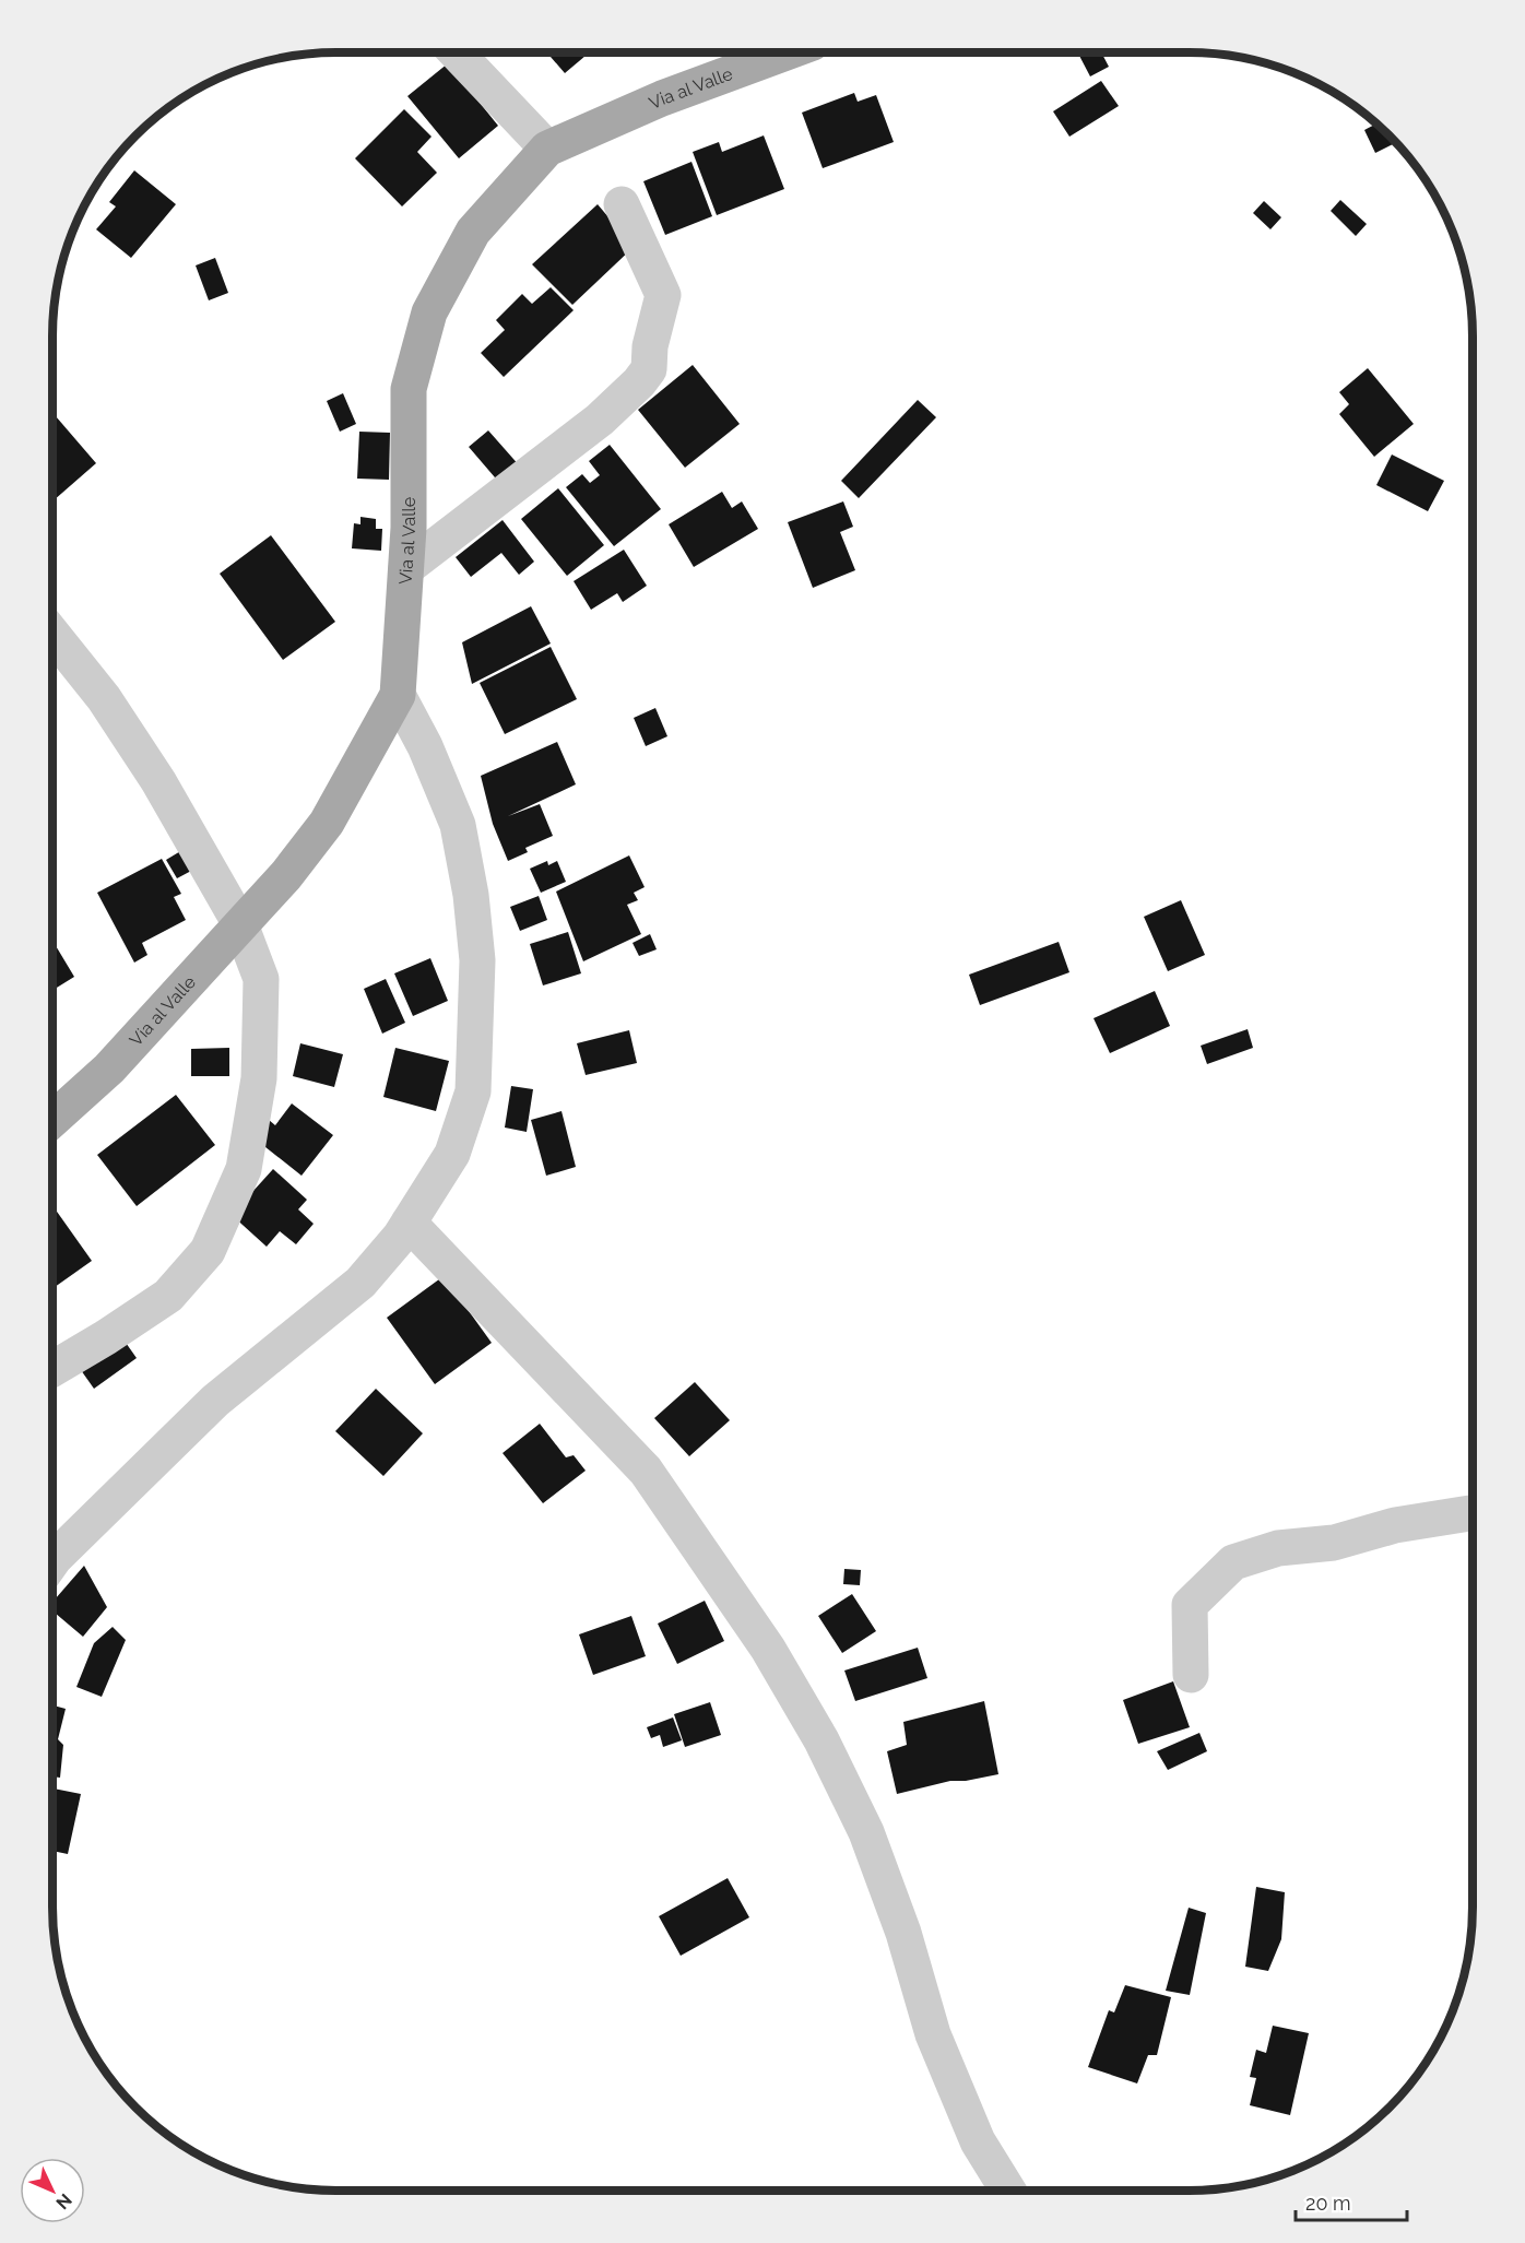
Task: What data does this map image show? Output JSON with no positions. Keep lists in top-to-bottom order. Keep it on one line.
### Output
{"streets":{"main road":["Via al Valle"]},"scale_bar":"20 m","north":"bottom right"}
